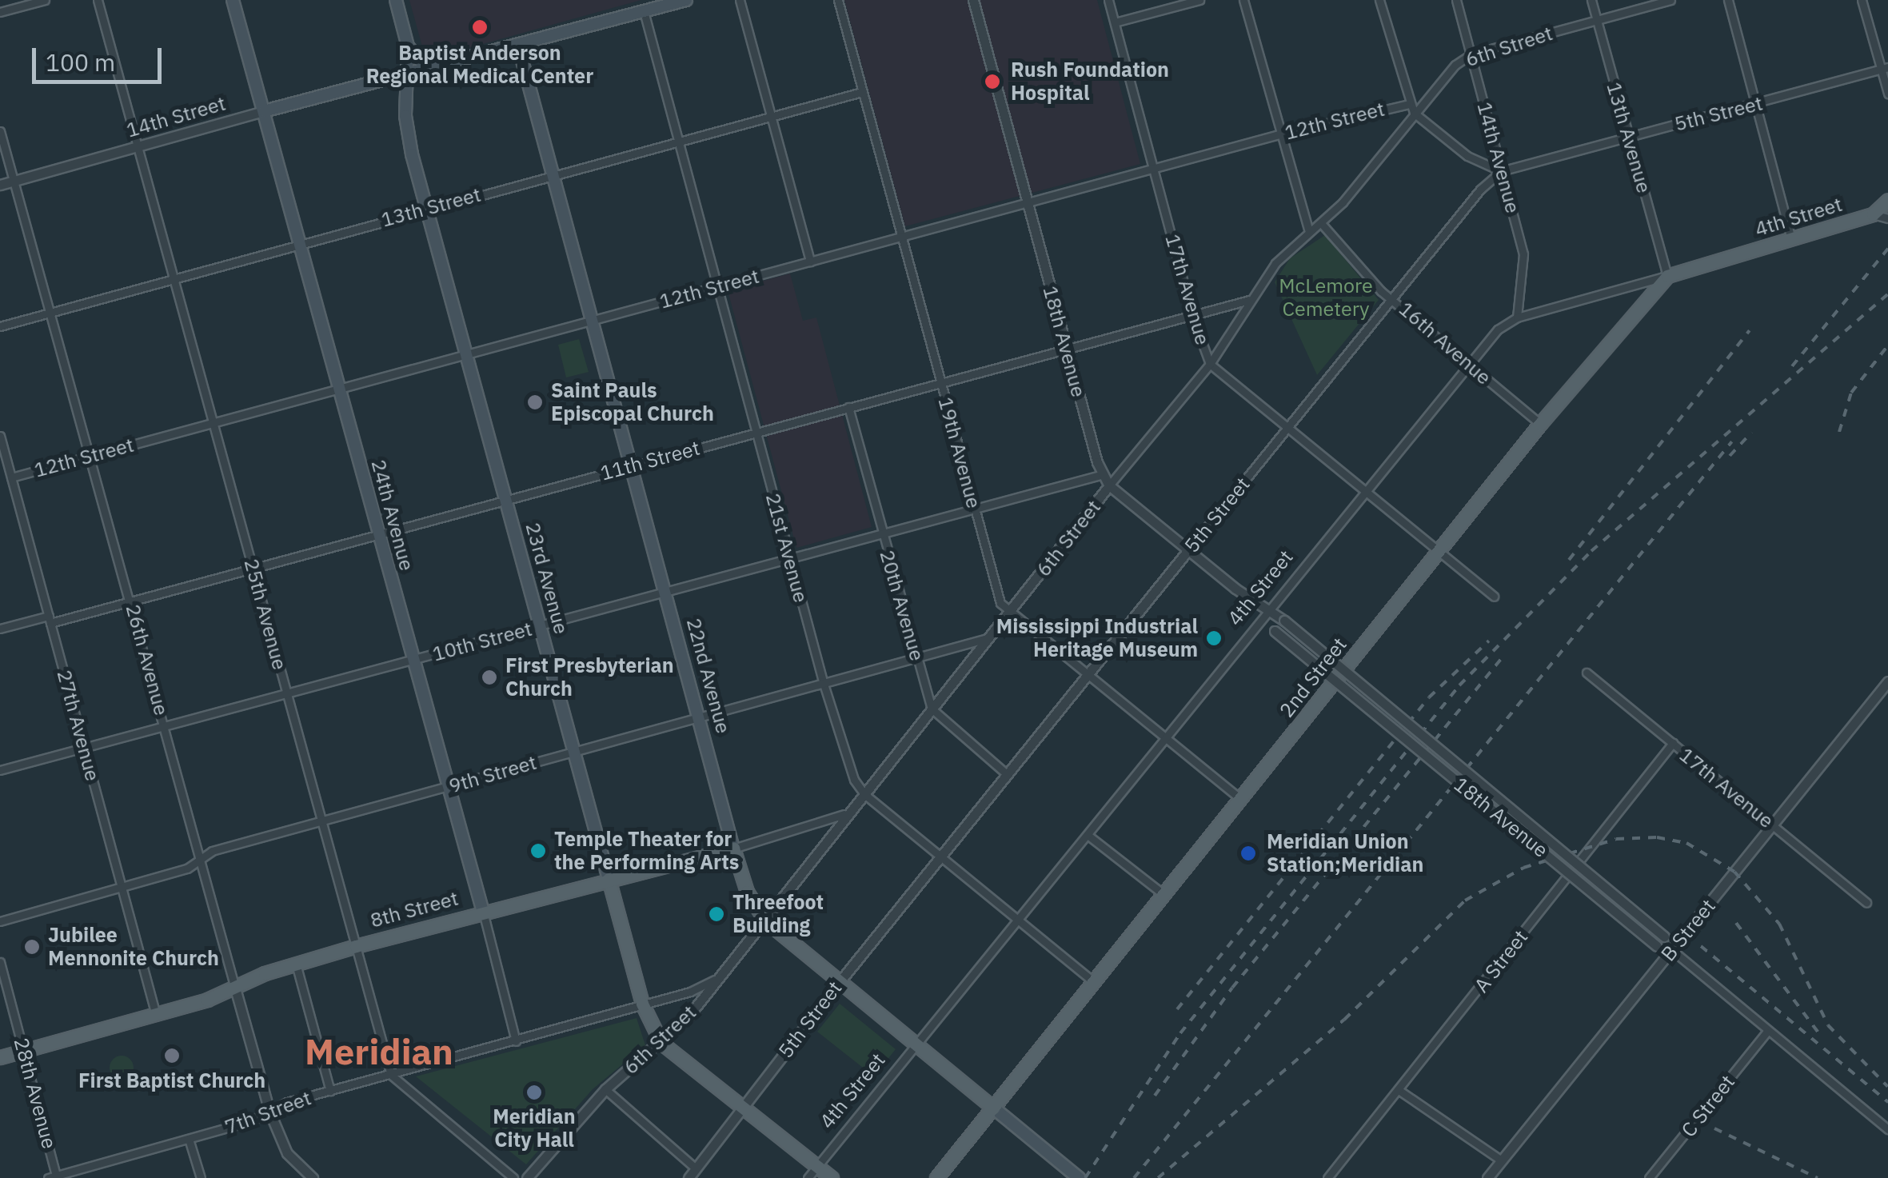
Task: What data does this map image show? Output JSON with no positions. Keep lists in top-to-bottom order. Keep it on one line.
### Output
{"streets":{"main road":["14th Street","4th Street","24th Avenue","23rd Avenue","22nd Avenue","2nd Street","8th Street"],"street":["6th Street","5th Street","12th Street","13th Avenue","14th Avenue","13th Street","17th Avenue","18th Avenue","16th Avenue","19th Avenue","11th Street","21st Avenue","20th Avenue","25th Avenue","10th Street","26th Avenue","27th Avenue","9th Street","B Street","A Street","28th Avenue","C Street","7th Street"]},"crossings":[["6th Street","13th Avenue"],["6th Street","14th Avenue"],["6th Street","17th Avenue"],["6th Street","18th Avenue"],["6th Street","16th Avenue"],["6th Street","19th Avenue"],["6th Street","11th Street"],["6th Street","21st Avenue"],["6th Street","23rd Avenue"],["6th Street","20th Avenue"],["6th Street","22nd Avenue"],["6th Street","9th Street"],["6th Street","8th Street"],["6th Street","7th Street"],["5th Street","13th Avenue"],["5th Street","14th Avenue"],["5th Street","17th Avenue"],["5th Street","18th Avenue"],["5th Street","16th Avenue"],["5th Street","19th Avenue"],["5th Street","21st Avenue"],["5th Street","23rd Avenue"],["5th Street","22nd Avenue"],["14th Street","24th Avenue"],["14th Street","21st Avenue"],["14th Street","23rd Avenue"],["14th Street","25th Avenue"],["14th Street","26th Avenue"],["14th Street","22nd Avenue"],["12th Street","17th Avenue"],["12th Street","18th Avenue"],["12th Street","19th Avenue"],["12th Street","24th Avenue"],["12th Street","21st Avenue"],["12th Street","23rd Avenue"],["12th Street","25th Avenue"],["12th Street","26th Avenue"],["12th Street","22nd Avenue"],["12th Street","27th Avenue"],["13th Avenue","4th Street"],["13th Avenue","2nd Street"],["14th Avenue","4th Street"],["13th Street","19th Avenue"],["13th Street","24th Avenue"],["13th Street","21st Avenue"],["13th Street","23rd Avenue"],["13th Street","25th Avenue"],["13th Street","26th Avenue"],["13th Street","22nd Avenue"],["4th Street","17th Avenue"],["4th Street","18th Avenue"],["4th Street","16th Avenue"],["4th Street","19th Avenue"],["4th Street","21st Avenue"],["4th Street","23rd Avenue"],["4th Street","22nd Avenue"],["4th Street","2nd Street"],["17th Avenue","11th Street"],["17th Avenue","2nd Street"],["17th Avenue","B Street"],["17th Avenue","A Street"],["18th Avenue","11th Street"],["18th Avenue","10th Street"],["18th Avenue","B Street"],["18th Avenue","C Street"],["16th Avenue","2nd Street"],["19th Avenue","11th Street"],["19th Avenue","10th Street"],["19th Avenue","2nd Street"],["11th Street","24th Avenue"],["11th Street","21st Avenue"],["11th Street","23rd Avenue"],["11th Street","20th Avenue"],["11th Street","25th Avenue"],["11th Street","26th Avenue"],["11th Street","22nd Avenue"],["11th Street","27th Avenue"],["24th Avenue","10th Street"],["24th Avenue","9th Street"],["24th Avenue","8th Street"],["24th Avenue","7th Street"],["21st Avenue","10th Street"],["21st Avenue","2nd Street"],["21st Avenue","9th Street"],["23rd Avenue","10th Street"],["23rd Avenue","9th Street"],["23rd Avenue","8th Street"],["23rd Avenue","7th Street"],["20th Avenue","10th Street"],["20th Avenue","9th Street"],["25th Avenue","10th Street"],["25th Avenue","9th Street"],["25th Avenue","8th Street"],["25th Avenue","7th Street"],["10th Street","26th Avenue"],["10th Street","22nd Avenue"],["10th Street","27th Avenue"],["26th Avenue","9th Street"],["26th Avenue","8th Street"],["26th Avenue","7th Street"],["22nd Avenue","2nd Street"],["22nd Avenue","9th Street"],["22nd Avenue","8th Street"],["27th Avenue","9th Street"],["27th Avenue","8th Street"],["8th Street","28th Avenue"],["28th Avenue","7th Street"]],"districts":["Meridian"],"parks":["McLemore Cemetery"],"places":["Baptist Anderson Regional Medical Center","Rush Foundation Hospital","Saint Pauls Episcopal Church","Mississippi Industrial Heritage Museum","First Presbyterian Church","Temple Theater for the Performing Arts","Meridian Union Station;Meridian","Threefoot Building","Jubilee Mennonite Church","First Baptist Church","Meridian City Hall"],"scale_bar":"100 m"}
